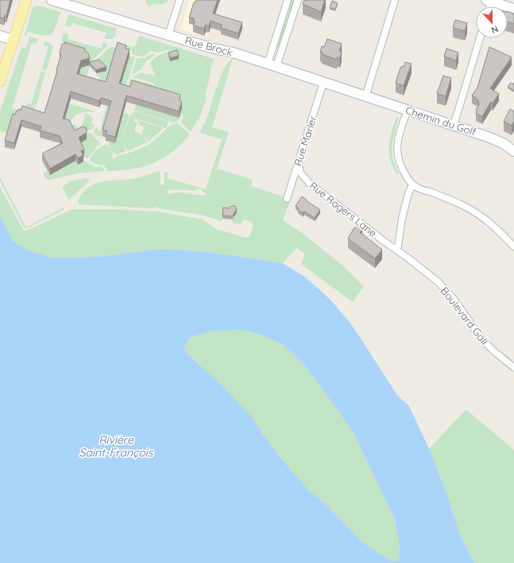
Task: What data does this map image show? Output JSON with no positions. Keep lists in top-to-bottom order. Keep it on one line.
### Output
{"streets":{"street":["Rue Brock","Chemin du Golf","Rue Marler","Rue Rogers Lane","Boulevard Gall"]},"crossings":[["Rue Brock","Chemin du Golf"],["Rue Brock","Rue Marler"],["Rue Marler","Rue Rogers Lane"],["Rue Rogers Lane","Boulevard Gall"]],"water":["Rivière Saint-François"],"north":"bottom"}
